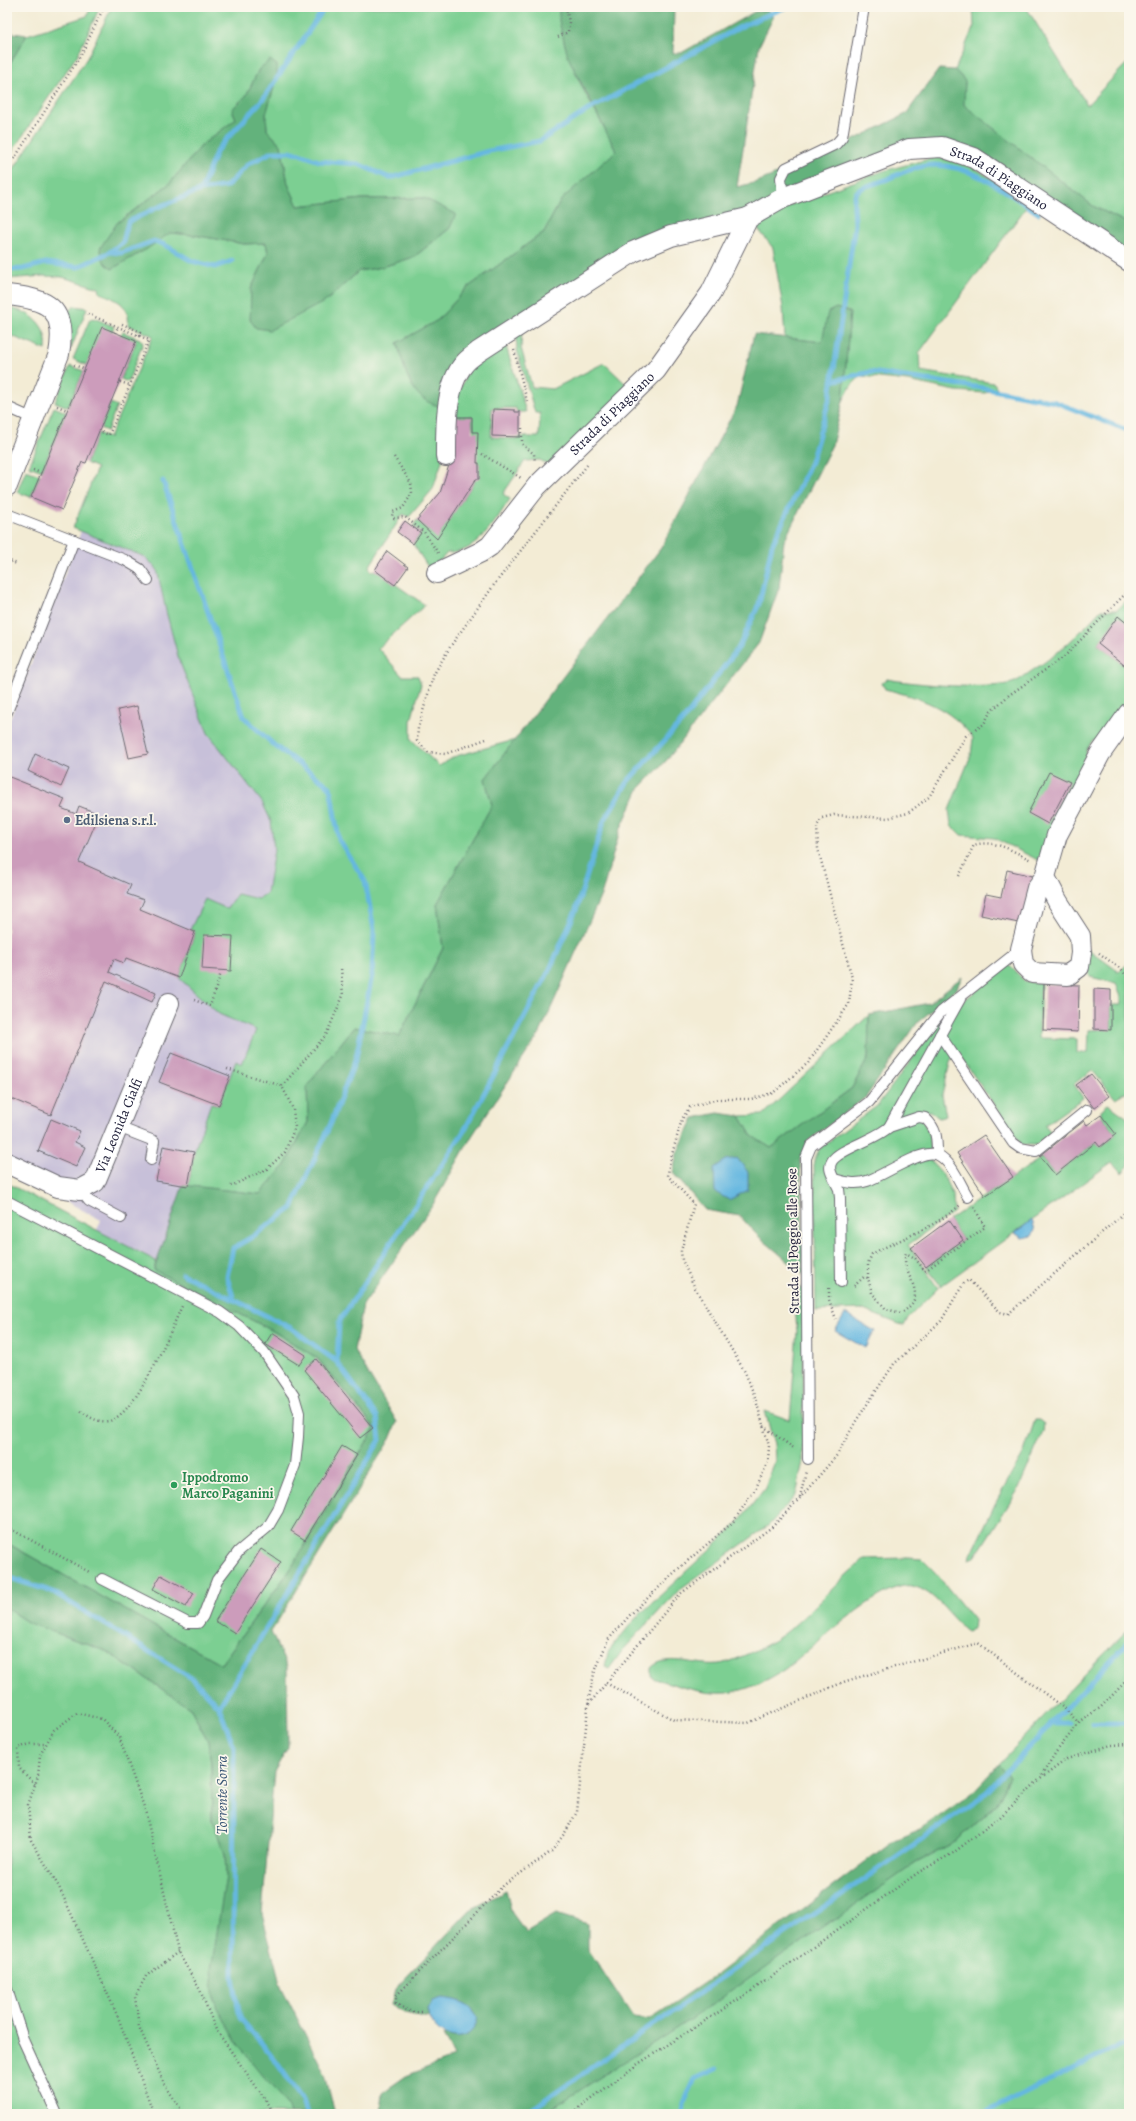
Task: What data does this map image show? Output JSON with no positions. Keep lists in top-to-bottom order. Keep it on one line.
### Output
{"streets":{"street":["Strada di Piaggiano","Via Leonida Cialfi"],"lane":["Strada di Poggio alle Rose"]},"water":["Torrente Sorra"],"places":["Edilsiena s.r.l.","Ippodromo Marco Paganini"]}
